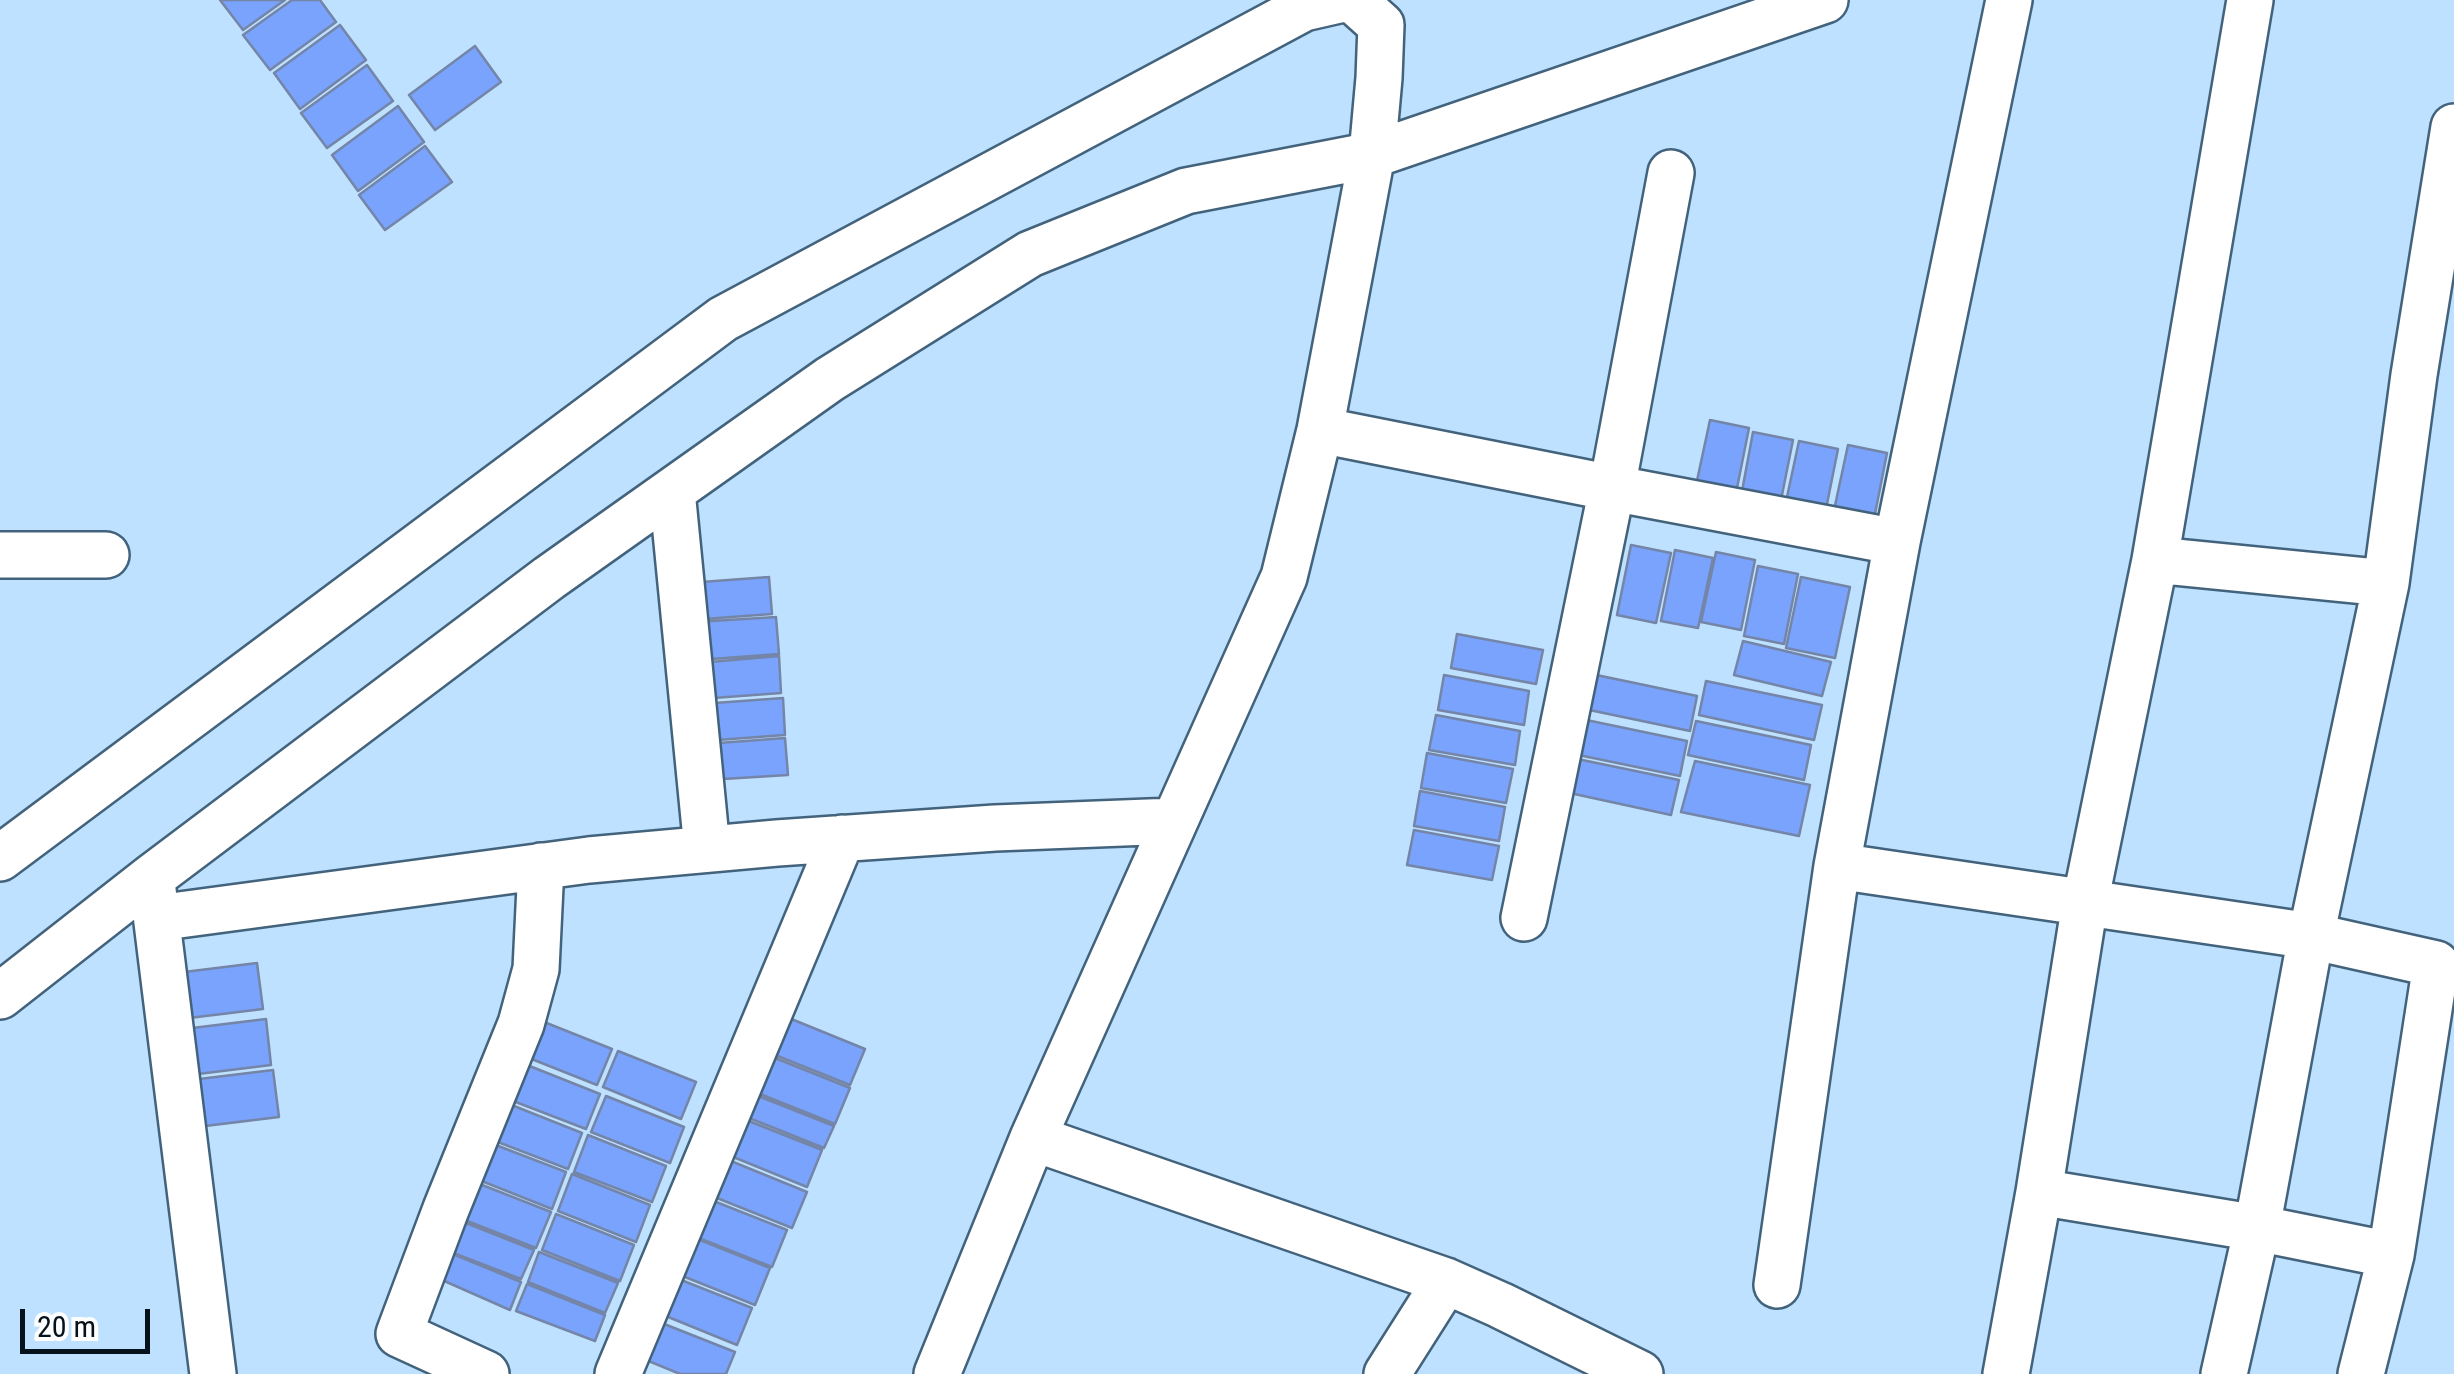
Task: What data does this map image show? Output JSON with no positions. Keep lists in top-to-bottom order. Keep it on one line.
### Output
{"scale_bar":"20 m"}
